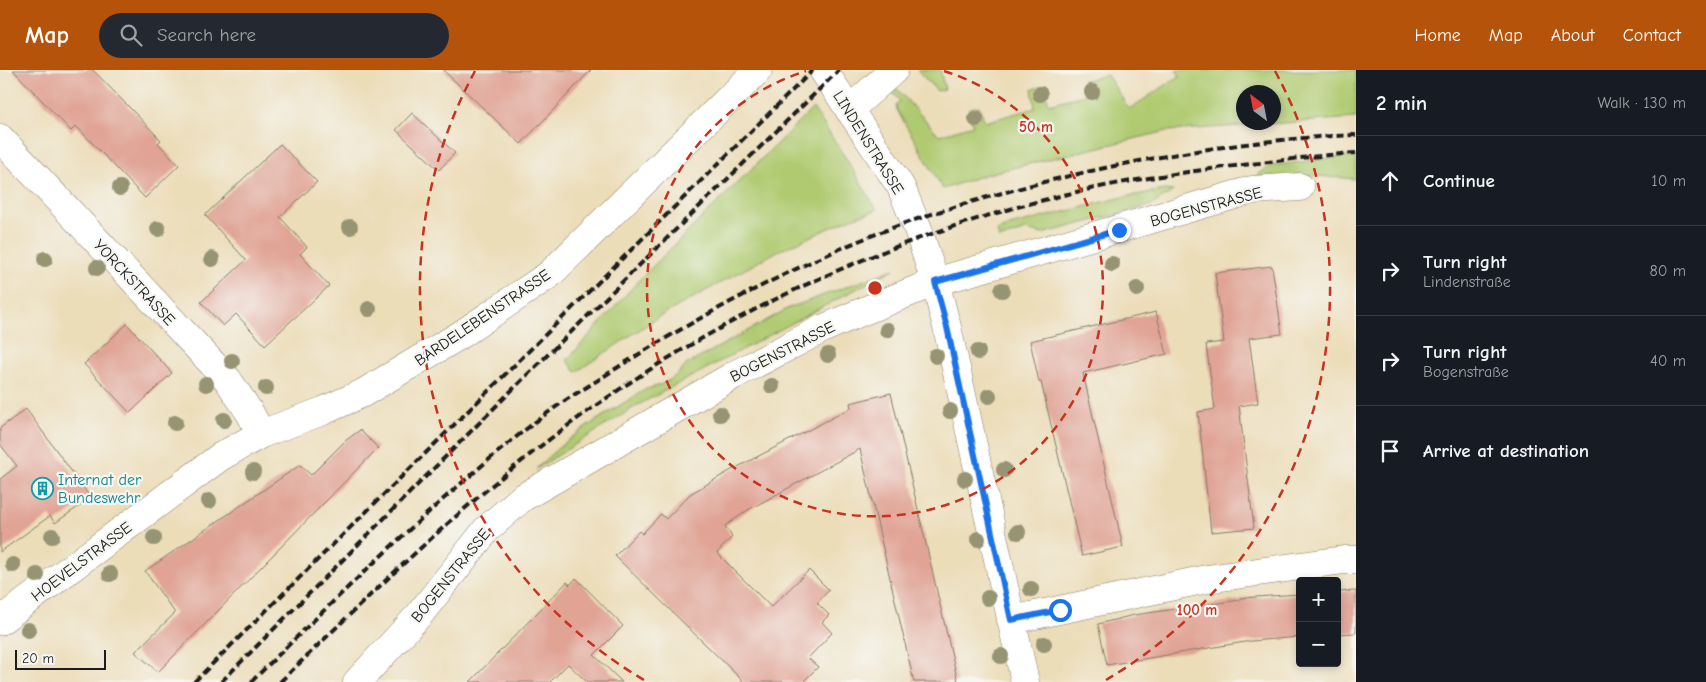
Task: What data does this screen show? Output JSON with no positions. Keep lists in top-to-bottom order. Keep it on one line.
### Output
{"streets":{"street":["LINDENSTRASSE","BOGENSTRASSE","YORCKSTRASSE","BARDELEBENSTRASSE","HOEVELSTRASSE"]},"crossings":[["LINDENSTRASSE","BOGENSTRASSE"],["YORCKSTRASSE","BARDELEBENSTRASSE"],["YORCKSTRASSE","HOEVELSTRASSE"],["BARDELEBENSTRASSE","HOEVELSTRASSE"]],"places":{"building":["Internat der Bundeswehr"]},"scale_bar":"20 m","north":"top left","page":{"header":"Map","search":"Search here","nav":["Home","Map","About","Contact"],"heading":["2 min","Walk · 130 m"],"list":[["Continue","10 m"],["Turn right","Lindenstraße","80 m"],["Turn right","Bogenstraße","40 m"],"Arrive at destination"],"map_buttons":["+","−"],"scale":"20 m"},"rings":["50 m","100 m"]}
